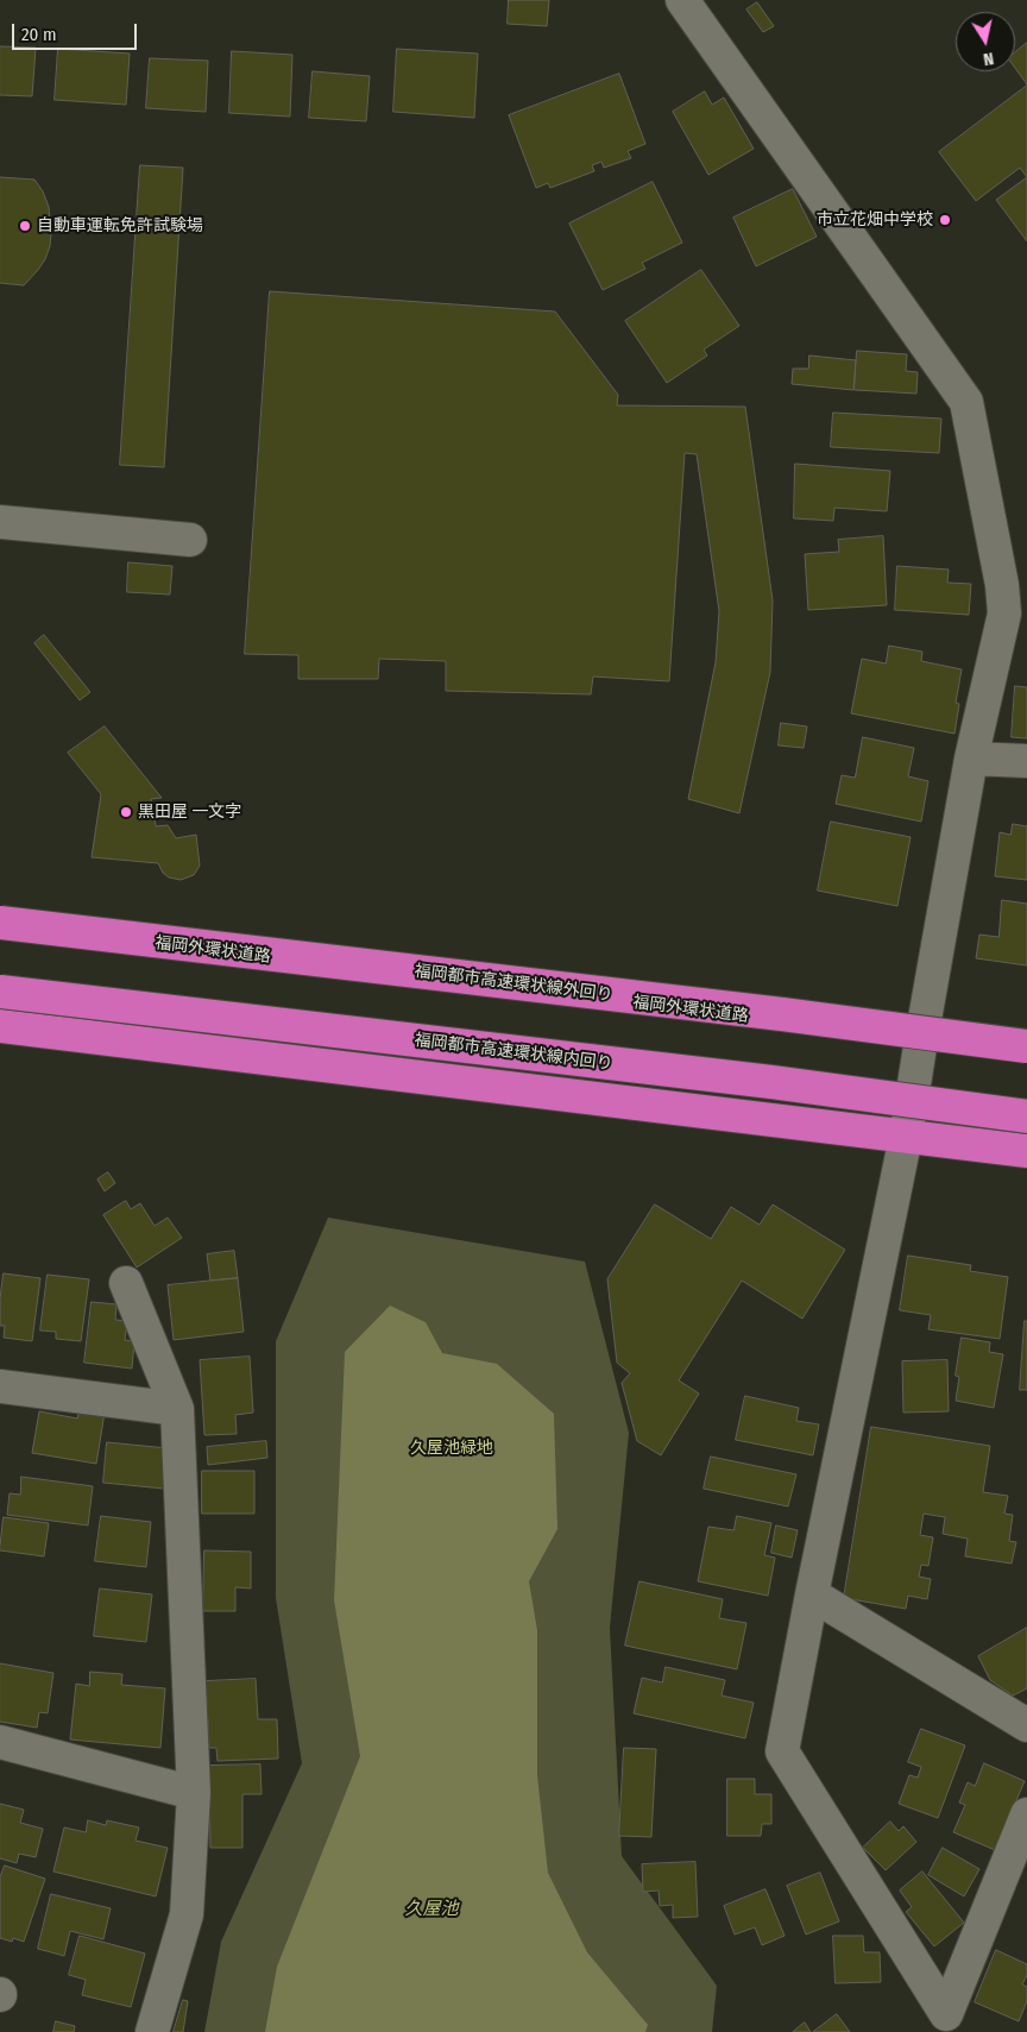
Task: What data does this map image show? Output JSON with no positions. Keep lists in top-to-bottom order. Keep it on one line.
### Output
{"streets":{"highway":["福岡外環状道路","福岡都市高速環状線外回り","福岡都市高速環状線内回り"]},"crossings":[["福岡外環状道路","福岡都市高速環状線外回り"]],"water":["久屋池"],"parks":["久屋池緑地"],"places":["市立花畑中学校","自動車運転免許試験場","黒田屋 一文字"],"scale_bar":"20 m","north":"bottom"}
